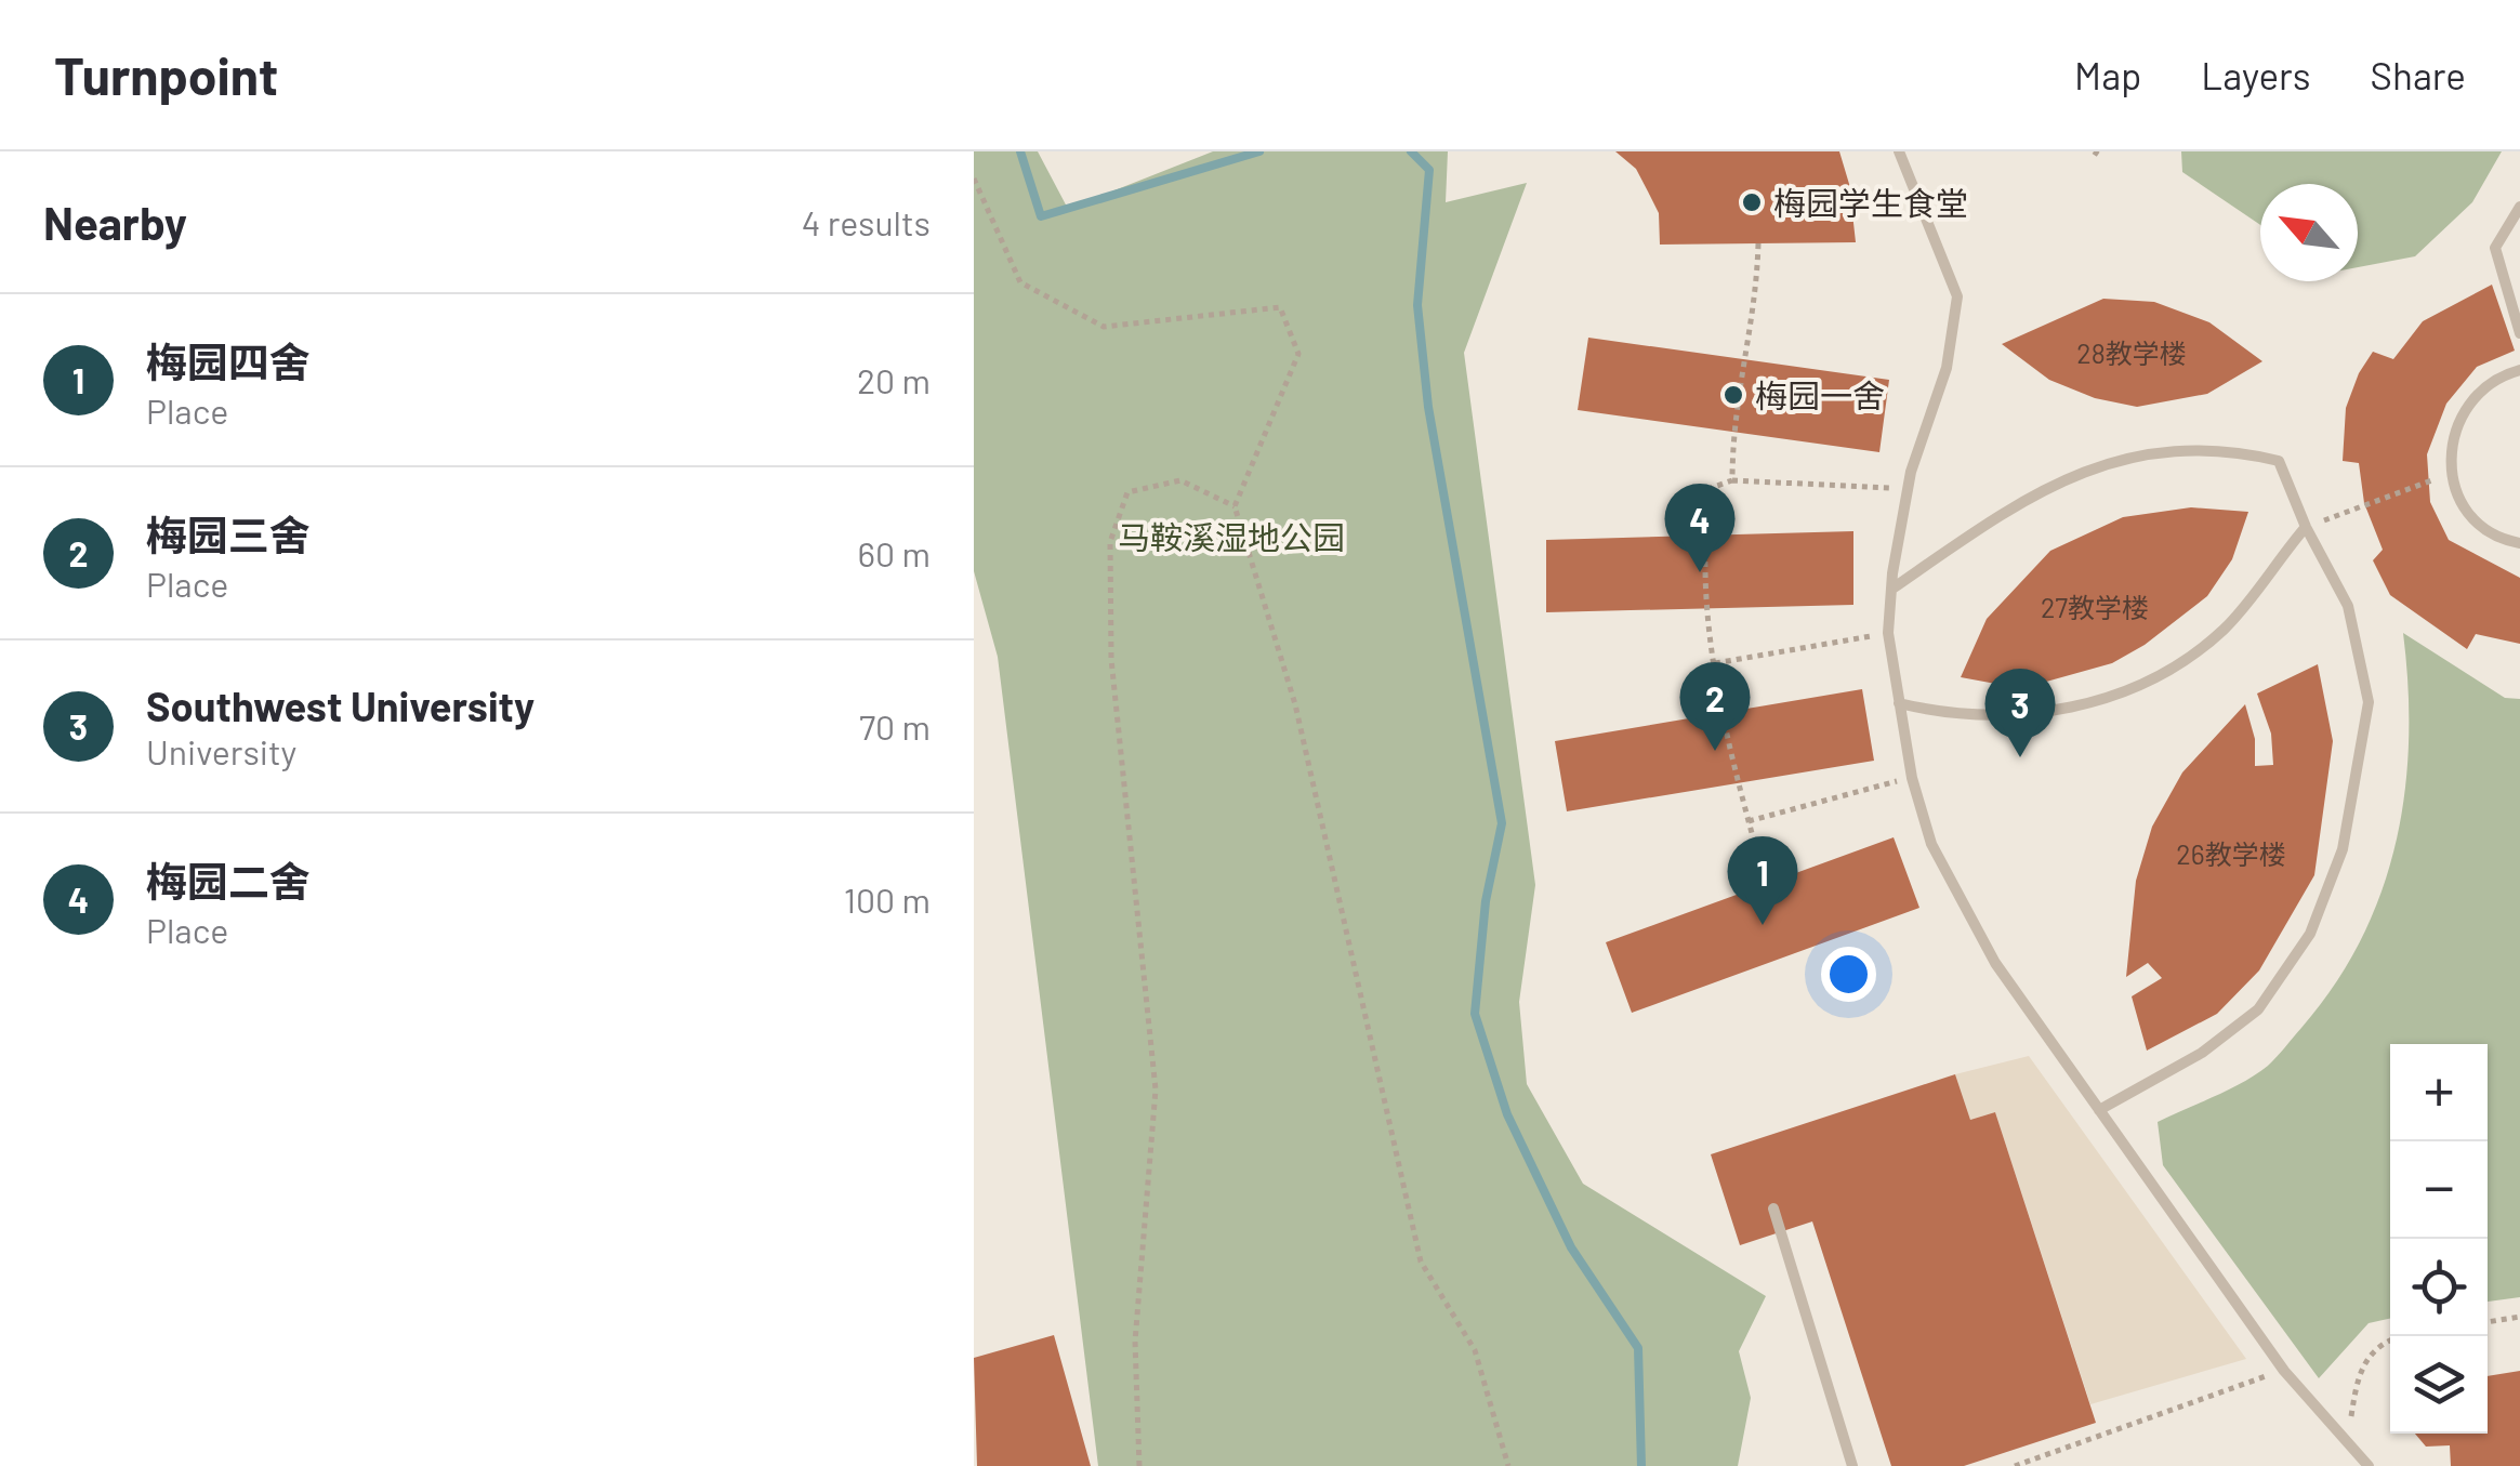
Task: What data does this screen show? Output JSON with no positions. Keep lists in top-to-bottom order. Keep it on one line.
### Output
{"parks":["马鞍溪湿地公园"],"places":["梅园学生食堂","梅园一舍"],"house_numbers":["28教学楼","27教学楼","26教学楼"],"north":"top left","page":{"header":"Turnpoint","nav":["Map","Layers","Share"],"heading":["Nearby","4 results"],"list":[{"mark":"1","name":"梅园四舍","note":"Place","value":"20 m"},{"mark":"2","name":"梅园三舍","note":"Place","value":"60 m"},{"mark":"3","name":"Southwest University","note":"University","value":"70 m"},{"mark":"4","name":"梅园二舍","note":"Place","value":"100 m"}],"pins":["4","2","3","1"],"map_buttons":["+","−"]}}
